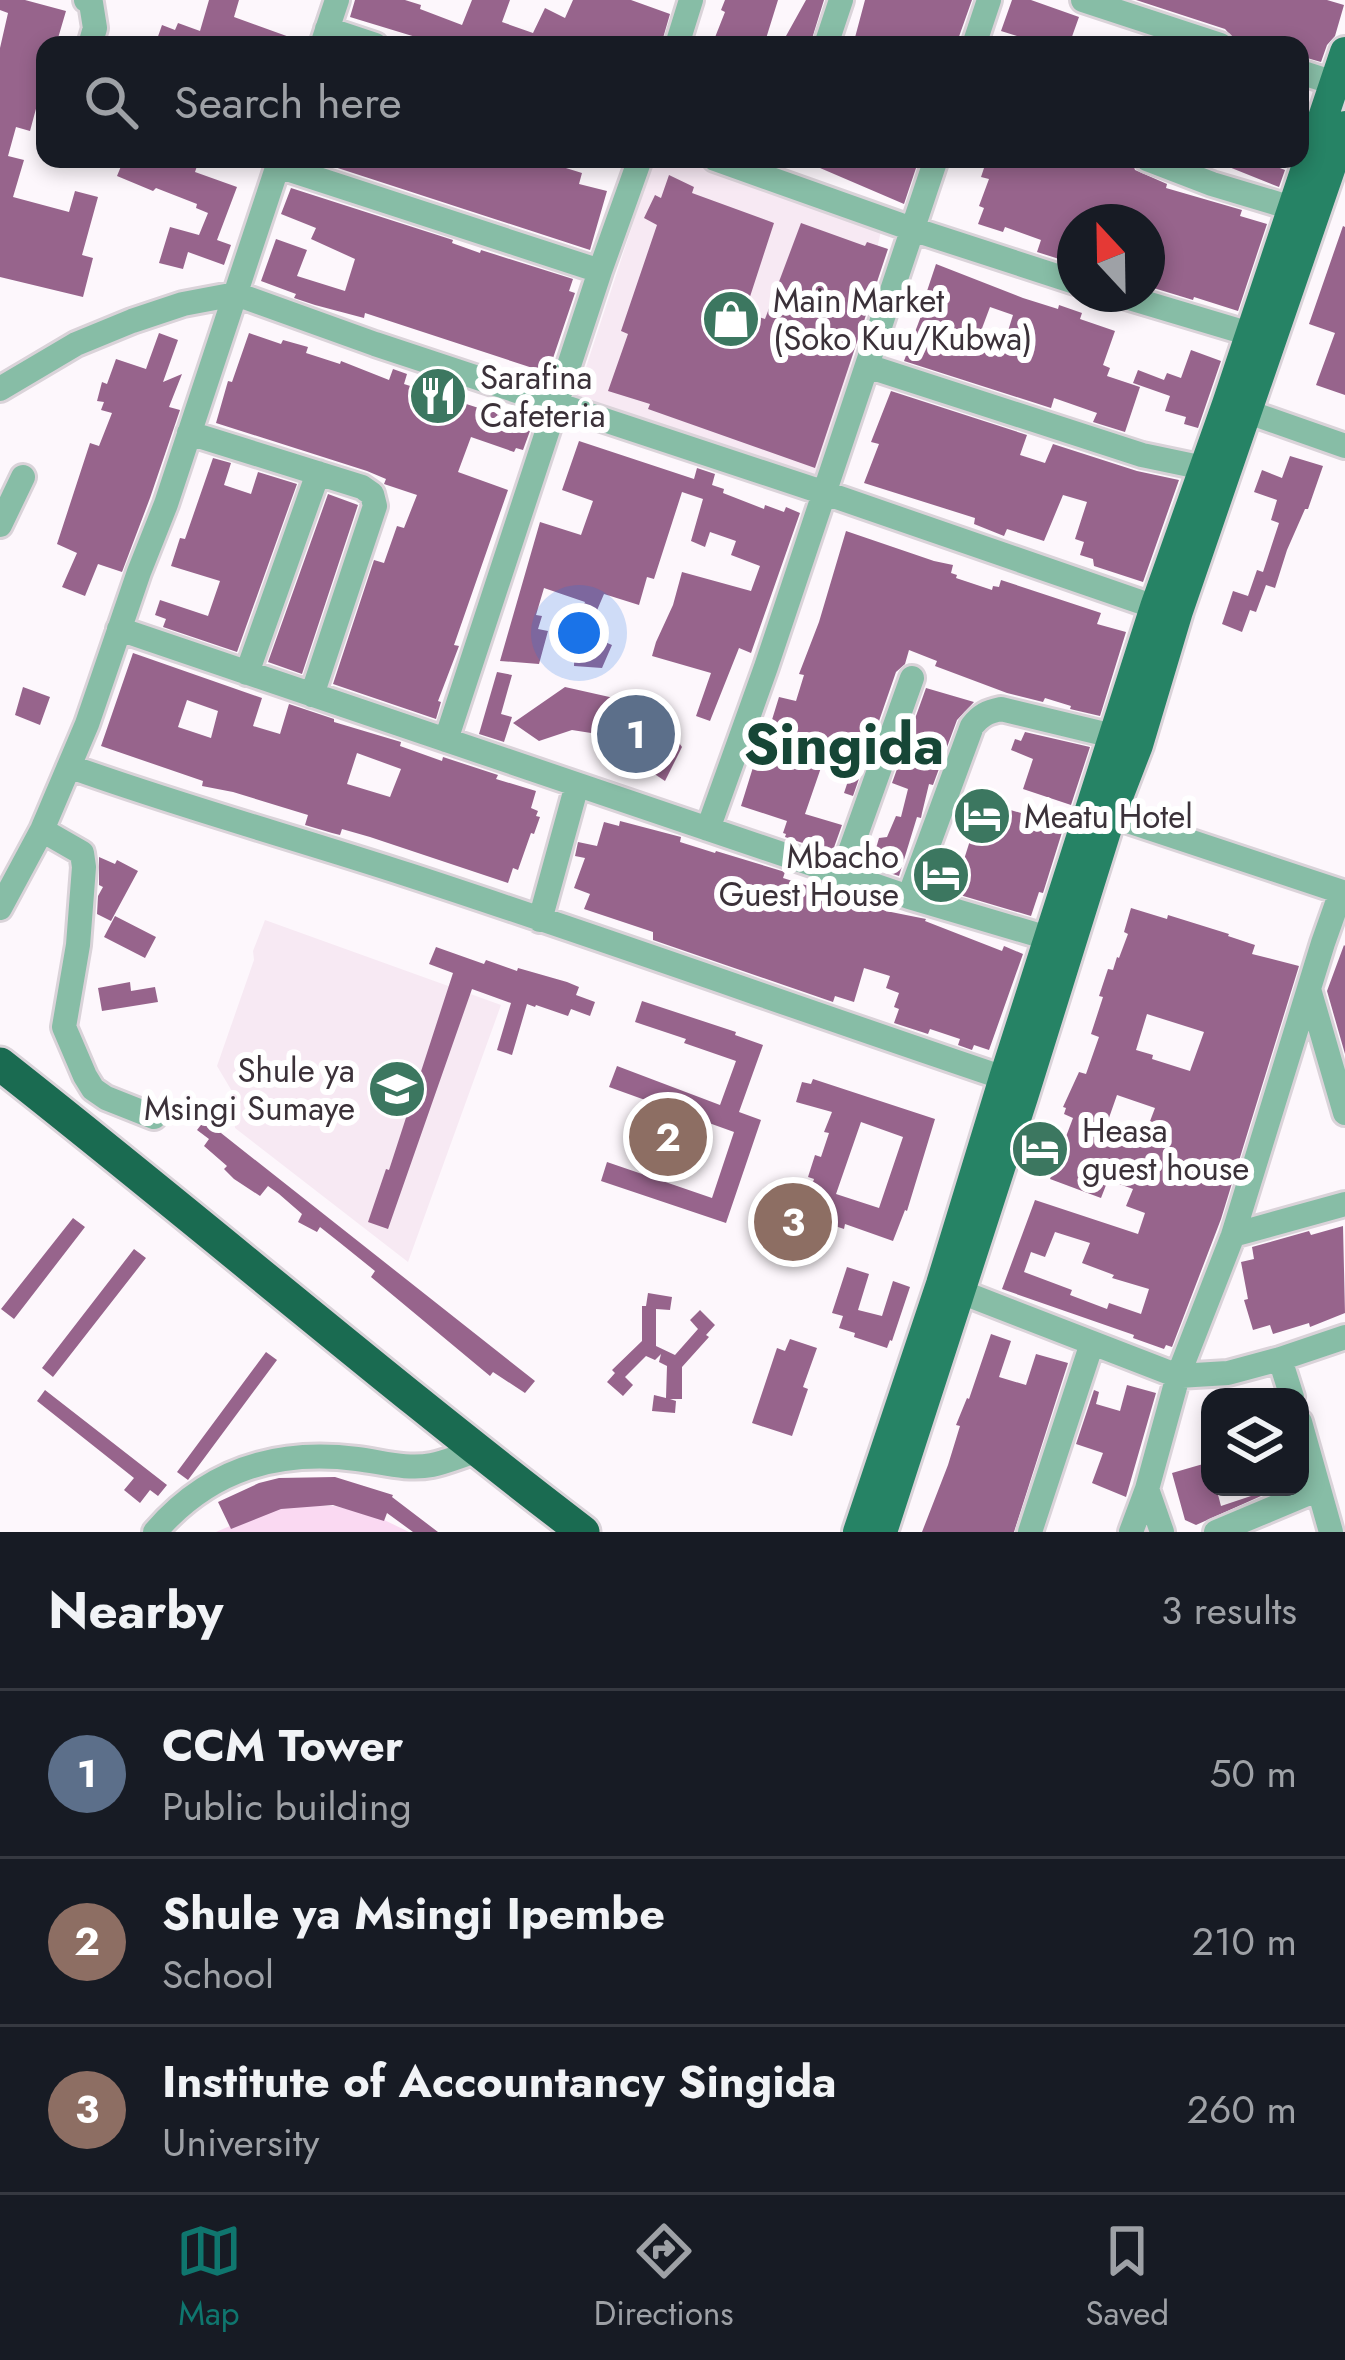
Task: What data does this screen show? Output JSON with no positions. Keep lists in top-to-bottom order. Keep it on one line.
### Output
{"districts":["Singida"],"places":{"shop":["Main Market (Soko Kuu/Kubwa)"],"restaurant":["Sarafina Cafeteria"],"hotel":["Meatu Hotel","Mbacho Guest House","Heasa guest house"],"school or university":["Shule ya Msingi Sumaye"]},"north":"top","page":{"search":"Search here","pins":["1","2","3"],"heading":["Nearby","3 results"],"list":[{"mark":"1","name":"CCM Tower","note":"Public building","value":"50 m"},{"mark":"2","name":"Shule ya Msingi Ipembe","note":"School","value":"210 m"},{"mark":"3","name":"Institute of Accountancy Singida","note":"University","value":"260 m"}],"nav":["Map","Directions","Saved"]}}
